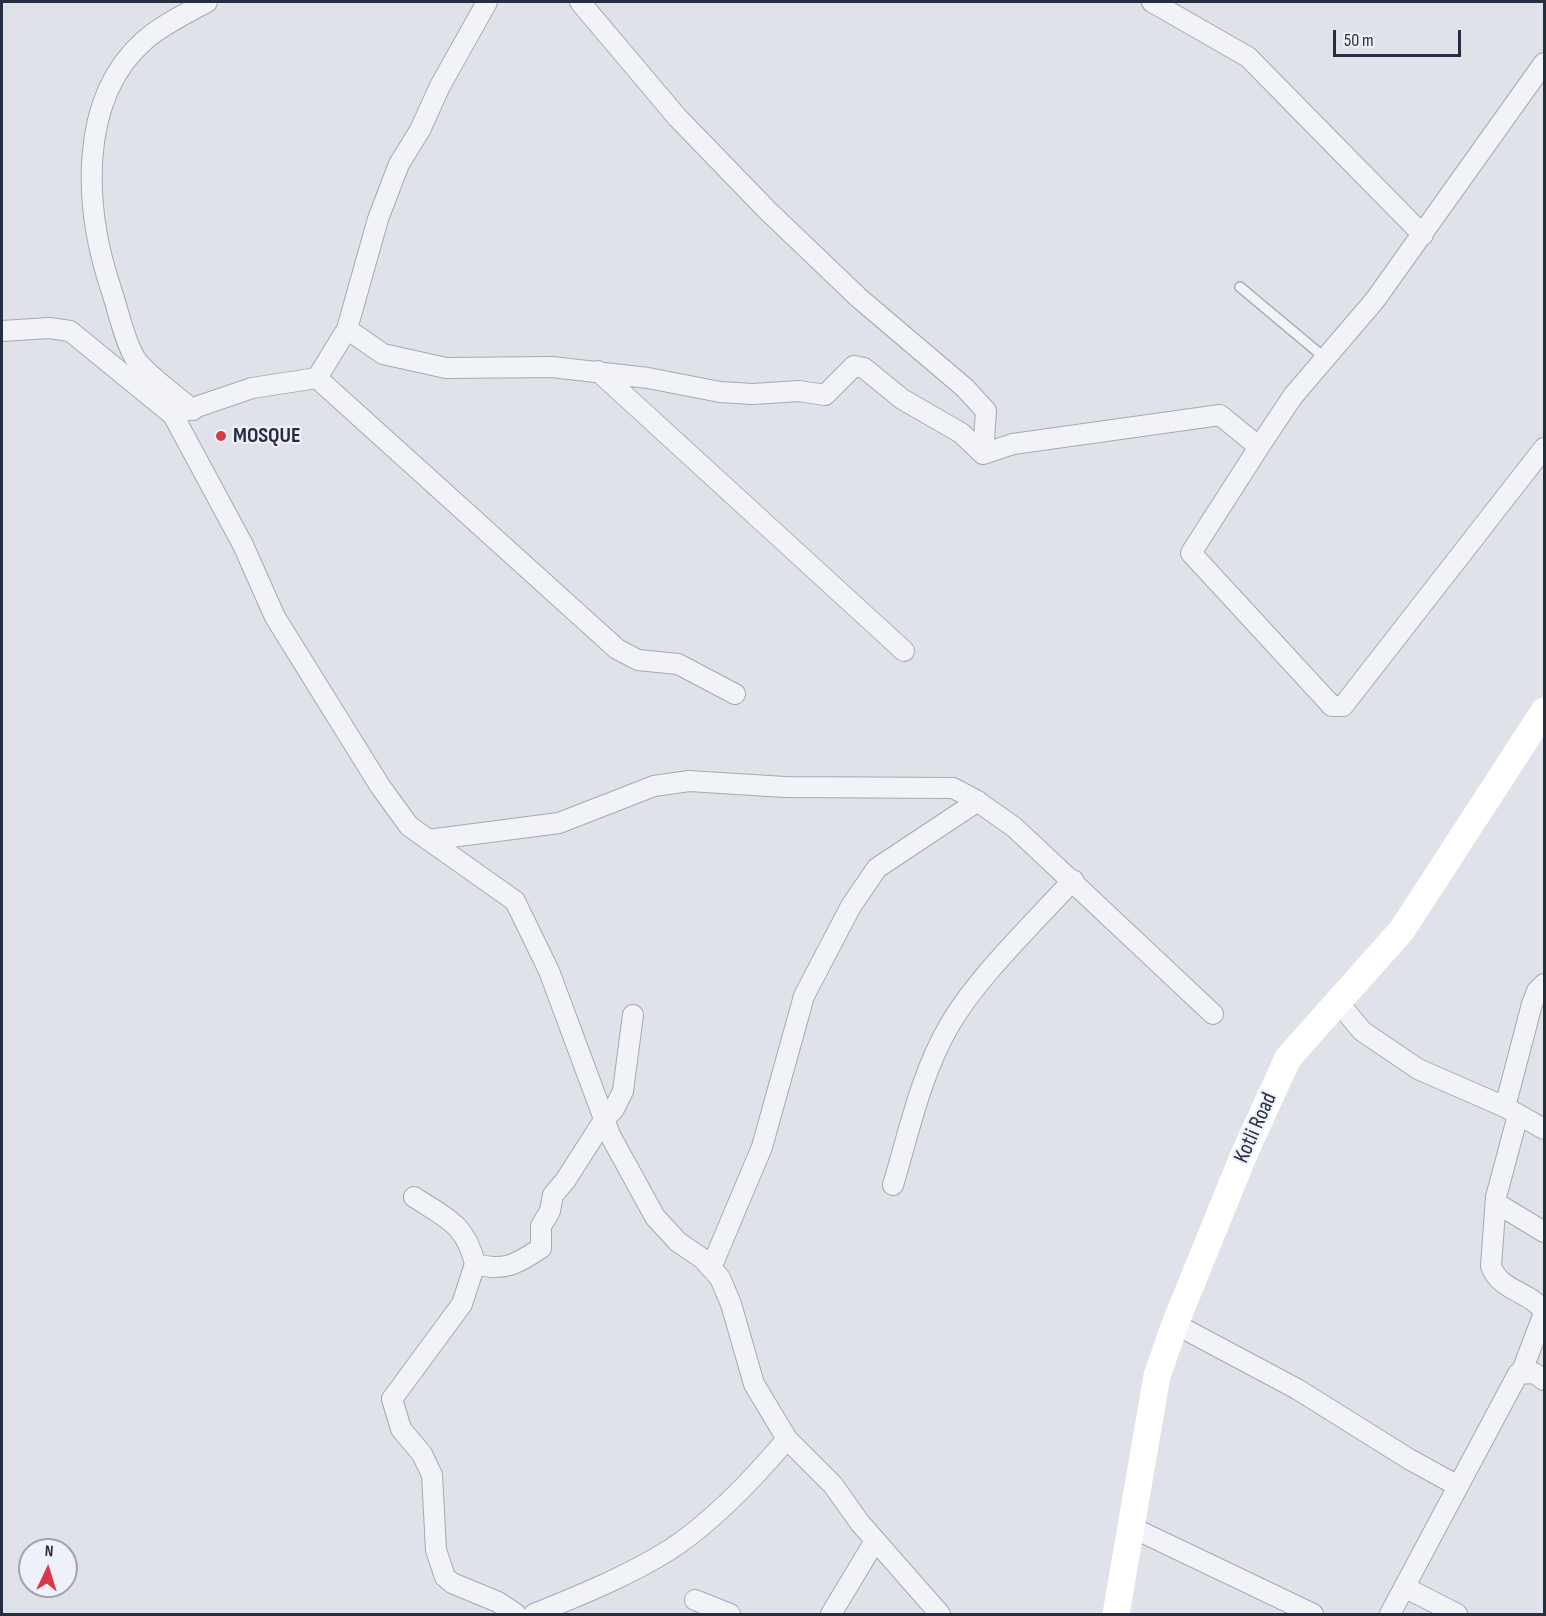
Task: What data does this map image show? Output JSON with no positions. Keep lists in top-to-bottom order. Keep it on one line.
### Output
{"streets":{"main road":["Kotli Road"]},"places":["MOSQUE"],"scale_bar":"50 m","north":"top"}
